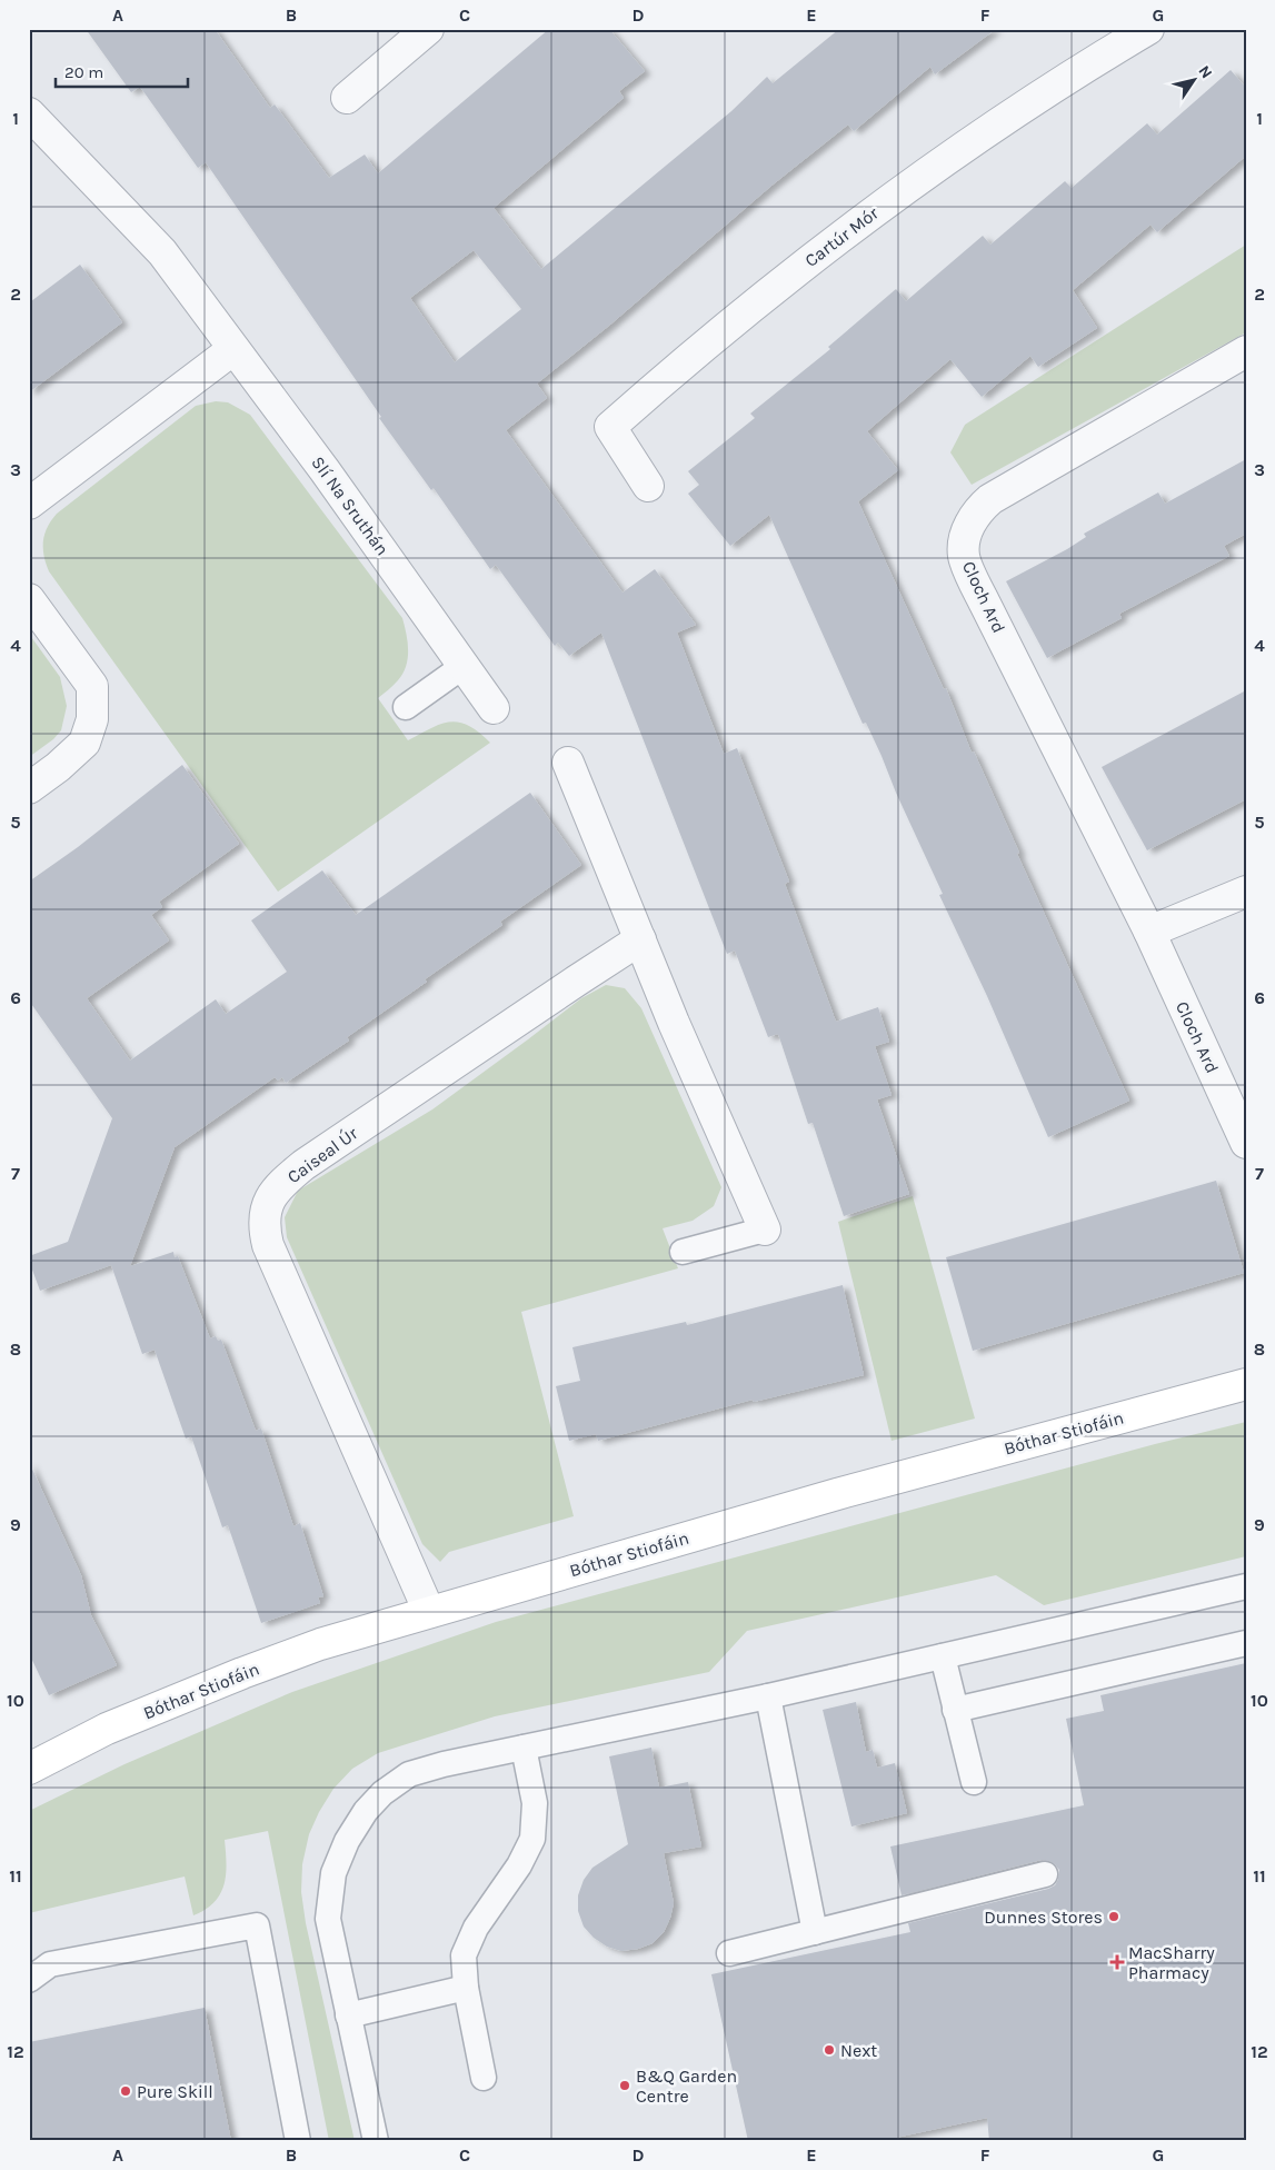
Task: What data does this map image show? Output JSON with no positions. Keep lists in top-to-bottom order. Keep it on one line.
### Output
{"streets":{"street":["Cartúr Mór","Slí Na Sruthán","Cloch Ard","Caiseal Úr","Bóthar Stiofáin"]},"crossings":[["Caiseal Úr","Bóthar Stiofáin"]],"places":{"other":["Dunnes Stores","Next","B&Q Garden Centre","Pure Skill"],"health":["MacSharry Pharmacy"]},"scale_bar":"20 m","north":"top right","grid":{"columns":["A","B","C","D","E","F","G"],"rows":["1","2","3","4","5","6","7","8","9","10","11","12"]}}
